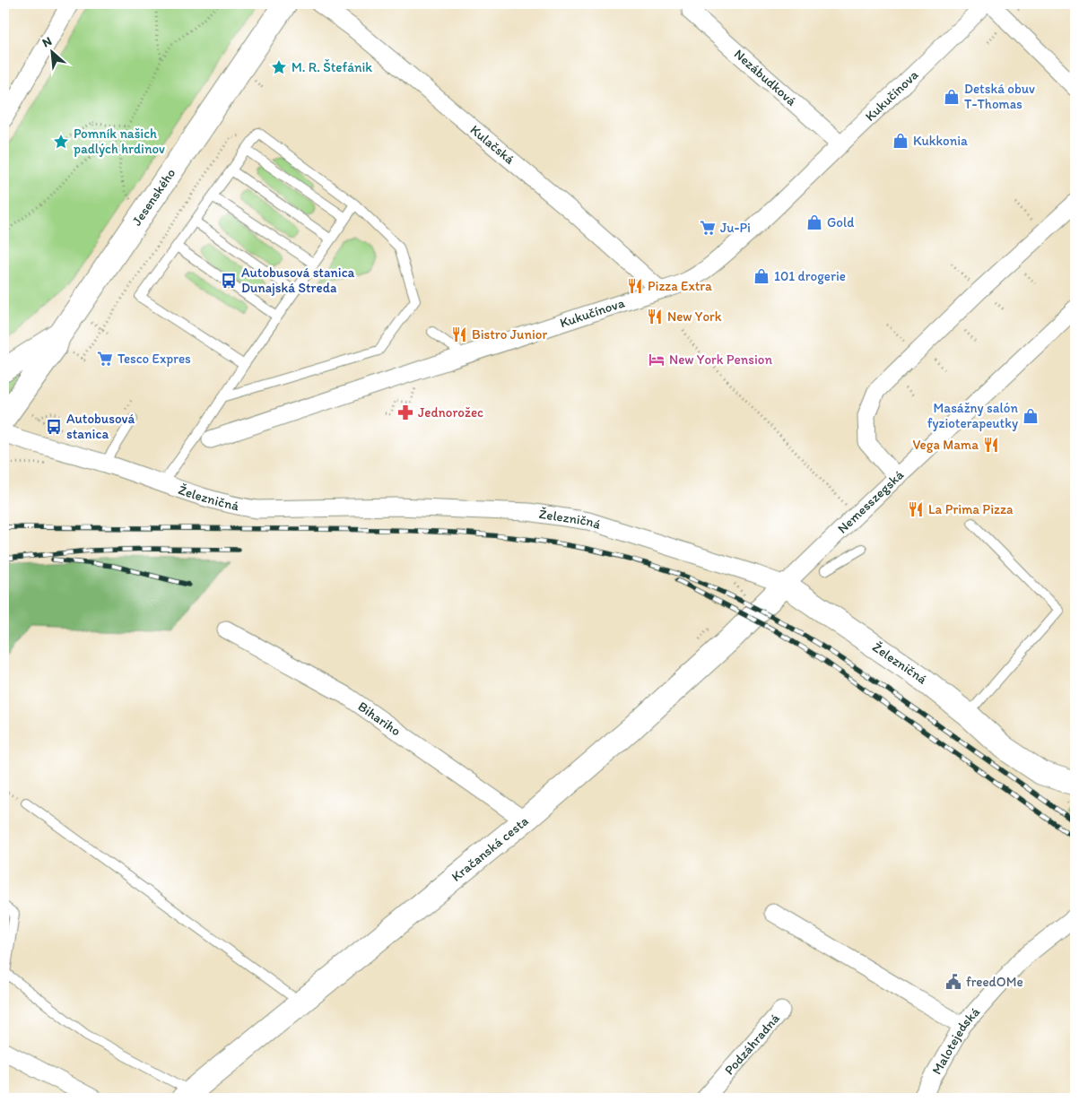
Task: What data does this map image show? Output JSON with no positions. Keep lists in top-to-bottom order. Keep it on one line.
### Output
{"streets":{"street":["Nezábudková","Kukučínova","Kulačská","Jesenského","Železničná","Nemesszegská","Bihariho","Kračanská cesta","Malotejedská","Podzáhradná"]},"crossings":[["Nezábudková","Kukučínova"],["Kukučínova","Kulačská"],["Železničná","Nemesszegská"],["Železničná","Kračanská cesta"],["Nemesszegská","Kračanská cesta"],["Bihariho","Kračanská cesta"]],"places":{"place":["M. R. Štefánik","Pomník našich padlých hrdinov"],"shop":["Detská obuv T-Thomas","Kukkonia","Gold","101 drogerie","Masážny salón fyzioterapeutky"],"supermarket":["Ju-Pi","Tesco Expres"],"bus stop":["Autobusová stanica Dunajská Streda","Autobusová stanica"],"restaurant":["Pizza Extra","New York","Bistro Junior","Vega Mama","La Prima Pizza"],"hotel":["New York Pension"],"pharmacy":["Jednorožec"],"public building":["freedOMe"]},"north":"top left"}
